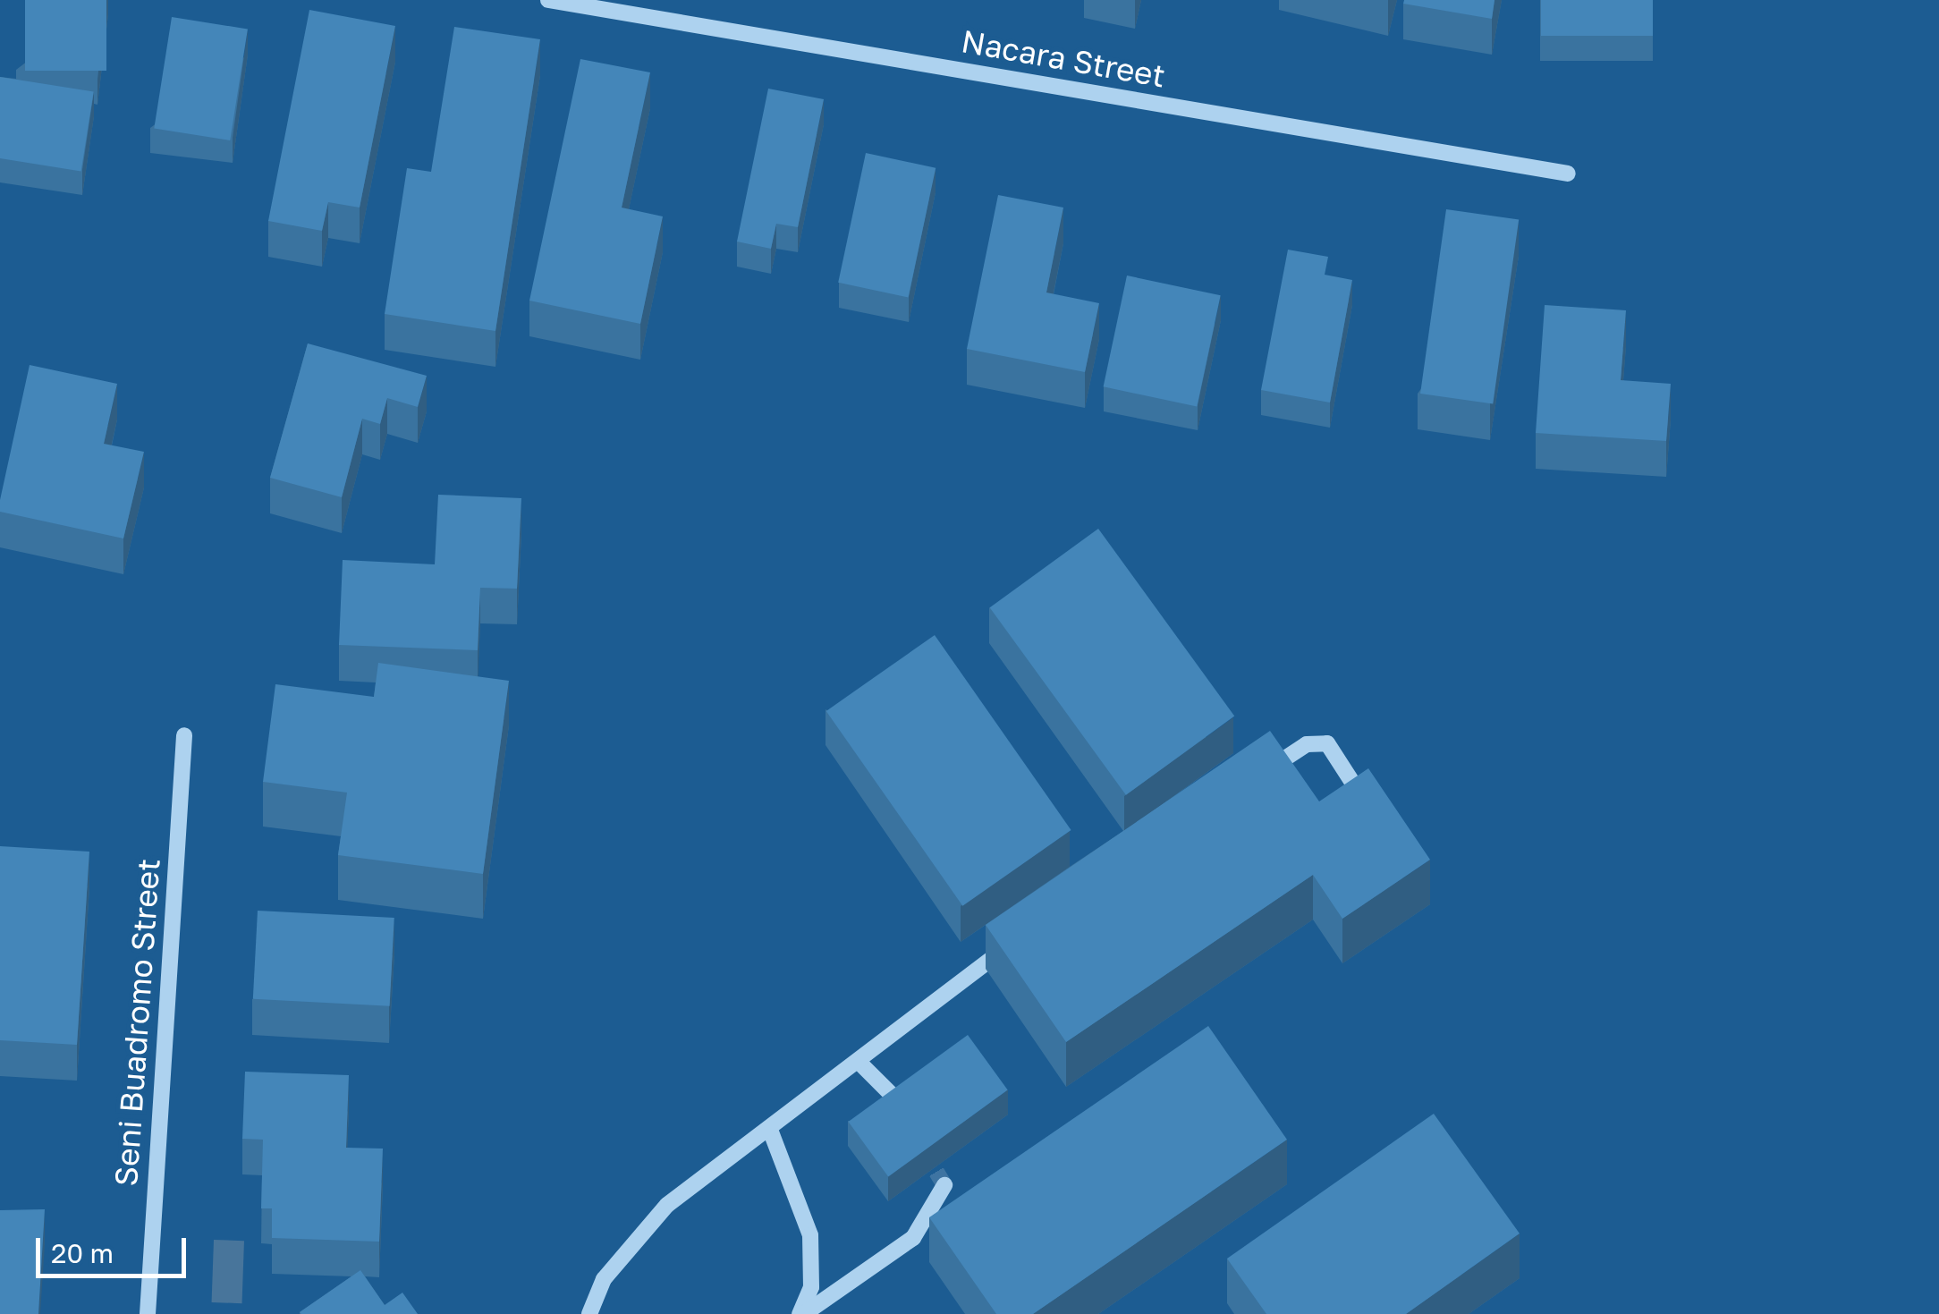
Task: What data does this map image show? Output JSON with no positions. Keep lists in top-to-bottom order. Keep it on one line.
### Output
{"streets":{"street":["Nacara Street","Seni Buadromo Street"]},"scale_bar":"20 m"}
